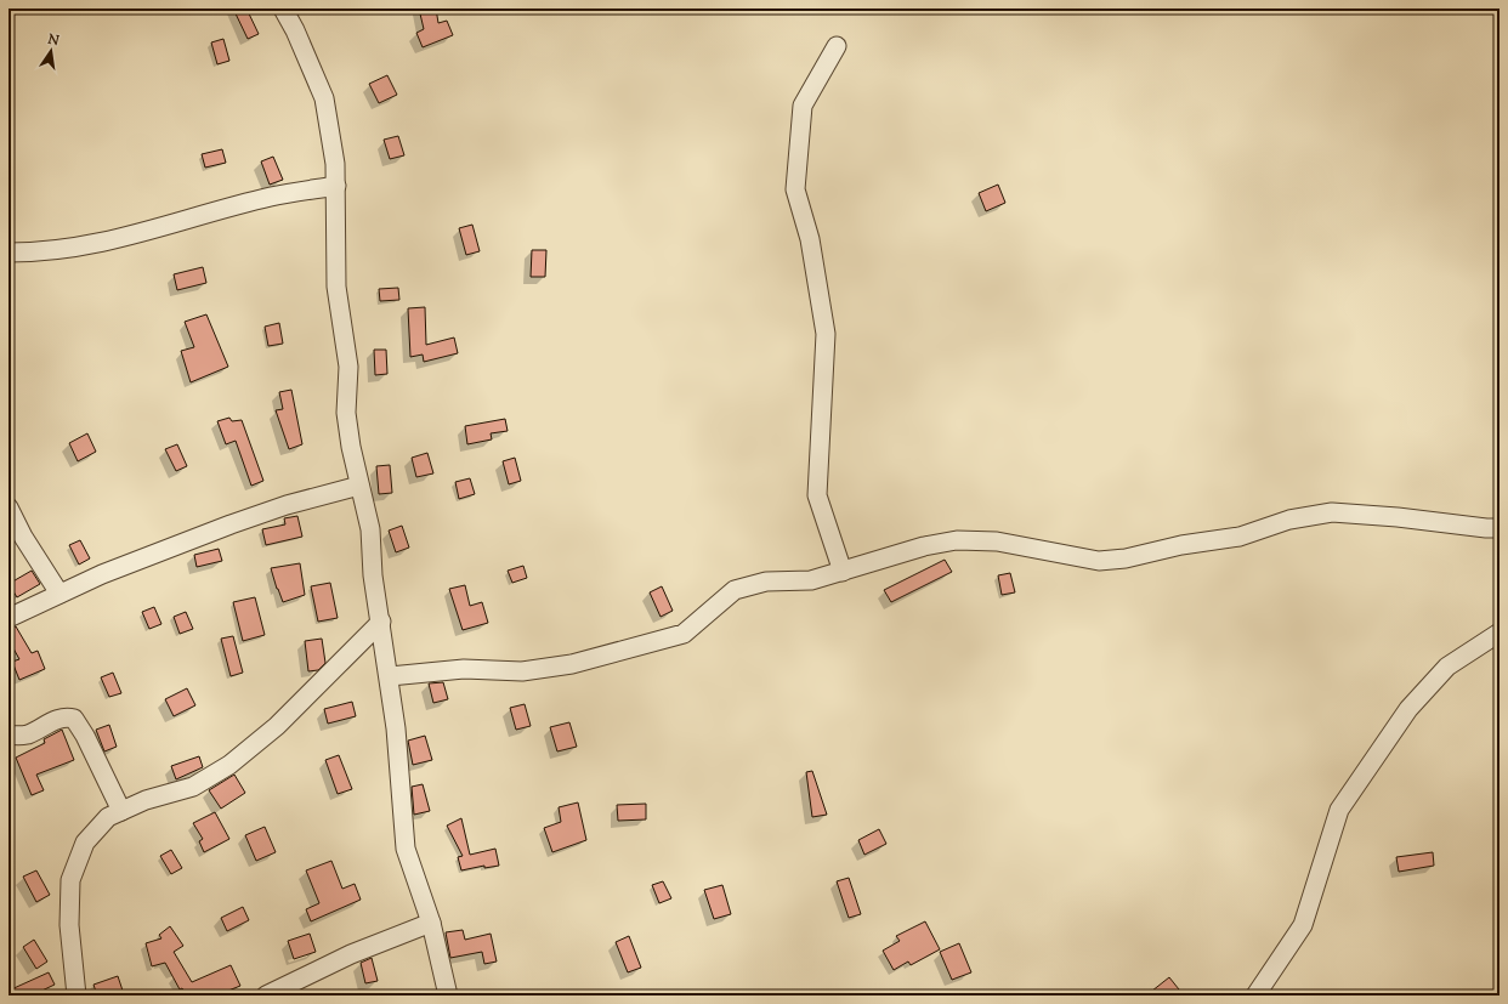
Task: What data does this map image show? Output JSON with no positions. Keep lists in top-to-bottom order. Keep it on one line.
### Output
{"north":"top"}
